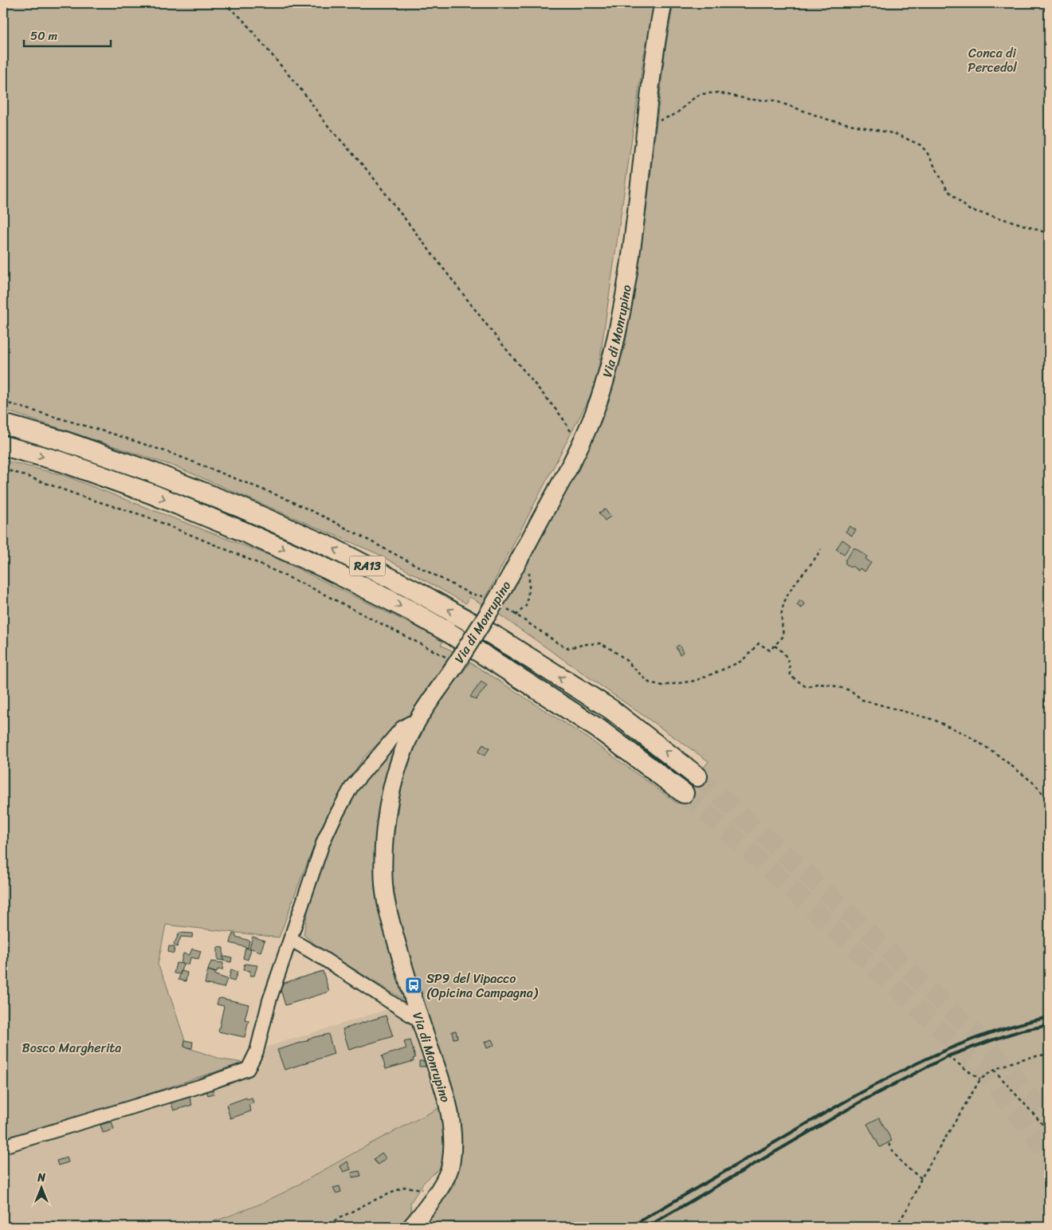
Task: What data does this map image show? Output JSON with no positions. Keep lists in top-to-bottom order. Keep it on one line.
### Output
{"streets":{"highway":["RA13"],"main road":["Via di Monrupino"]},"parks":["Conca di Percedol","Bosco Margherita"],"places":{"bus stop":["SP9 del Vipacco (Opicina Campagna)"]},"scale_bar":"50 m","north":"top"}
